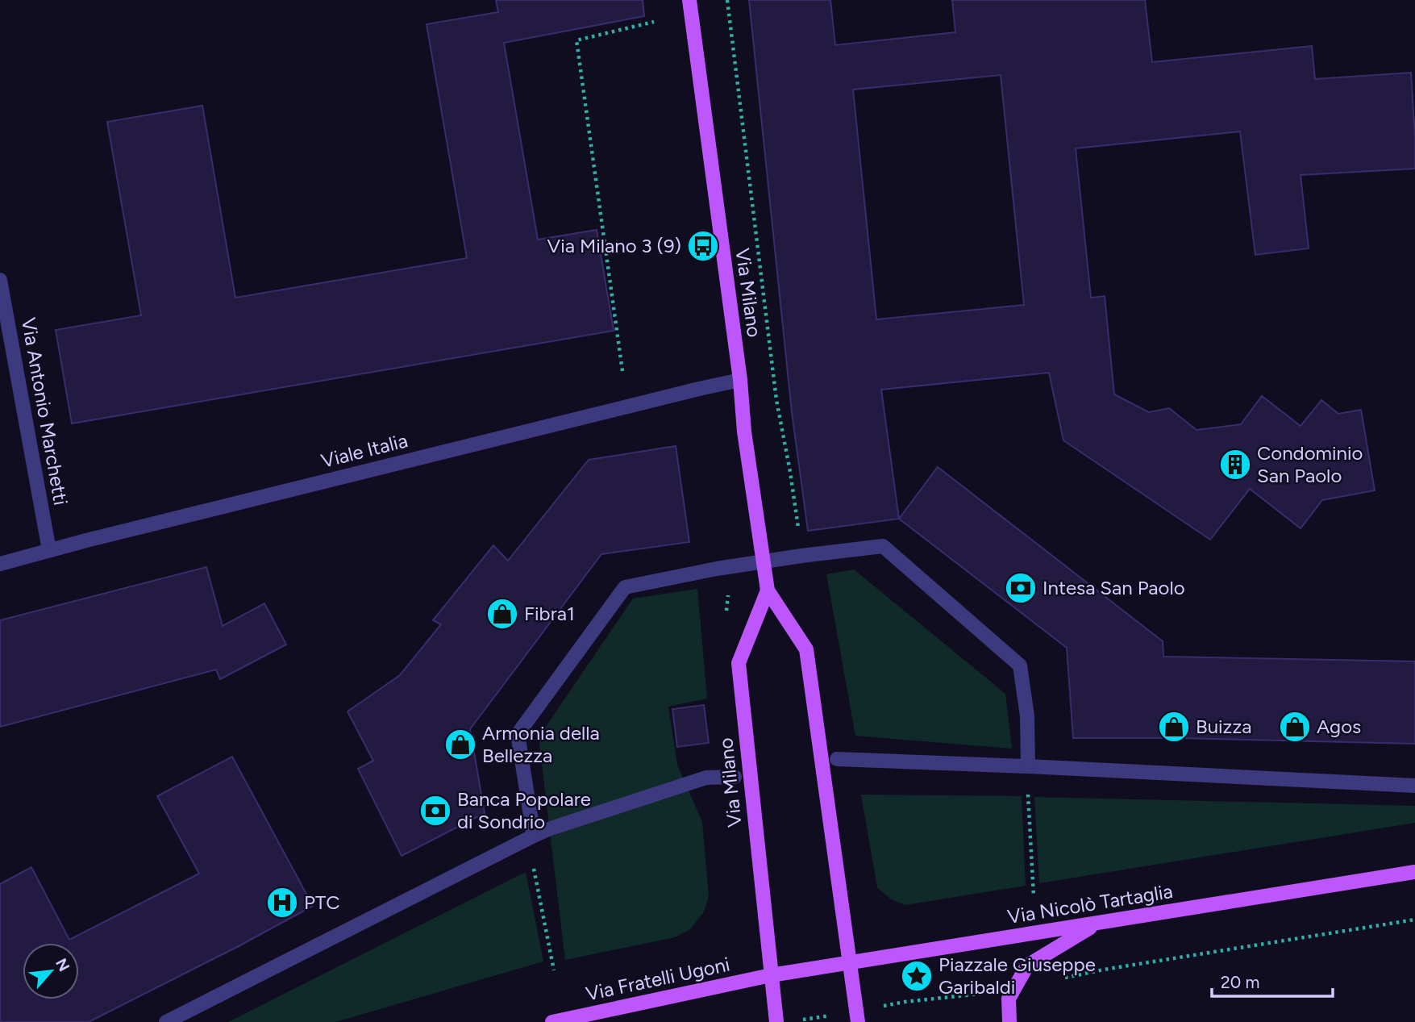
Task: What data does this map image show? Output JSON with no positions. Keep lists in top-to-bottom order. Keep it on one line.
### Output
{"streets":{"main road":["Via Milano","Via Nicolò Tartaglia","Via Fratelli Ugoni"],"street":["Via Antonio Marchetti","Viale Italia"]},"crossings":[["Via Milano","Viale Italia"],["Via Milano","Via Nicolò Tartaglia"],["Via Milano","Via Fratelli Ugoni"],["Via Antonio Marchetti","Viale Italia"],["Via Nicolò Tartaglia","Via Fratelli Ugoni"]],"places":{"bus stop":["Via Milano 3 (9)"],"building":["Condominio San Paolo"],"bank":["Intesa San Paolo","Banca Popolare di Sondrio"],"shop":["Fibra1","Buizza","Agos","Armonia della Bellezza"],"hospital":["PTC"],"place":["Piazzale Giuseppe Garibaldi"]},"scale_bar":"20 m","north":"top right"}
